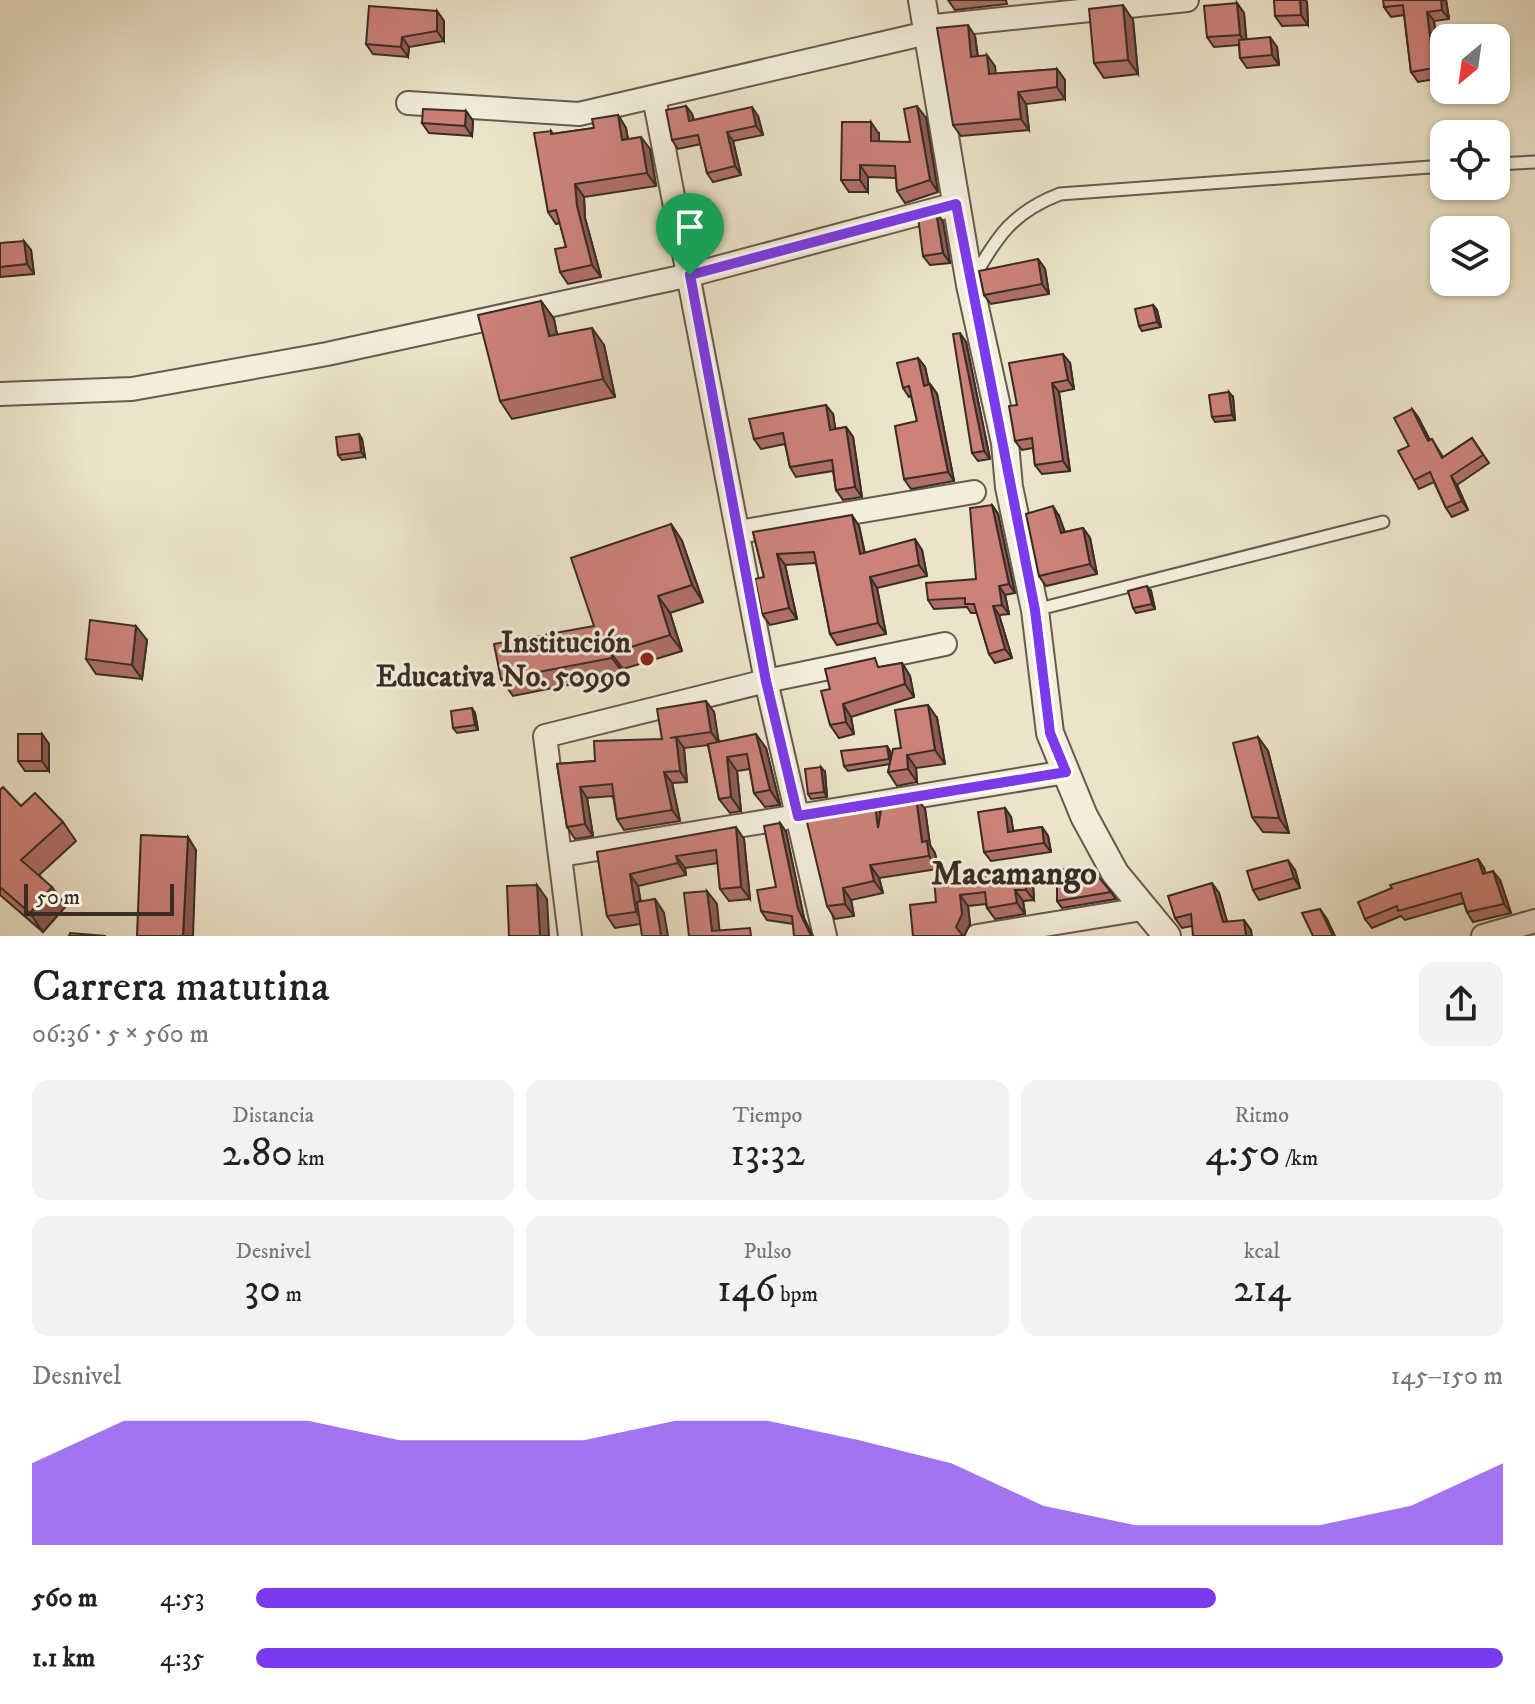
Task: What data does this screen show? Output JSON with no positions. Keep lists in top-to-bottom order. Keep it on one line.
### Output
{"districts":["Macamango"],"places":["Institución Educativa No. 50990"],"scale_bar":"50 m","north":"bottom left","page":{"scale":"50 m","heading":["Carrera matutina","06:36 · 5 × 560 m"],"stats":[["Distancia","2.80 km"],["Tiempo","13:32"],["Ritmo","4:50 /km"],["Desnivel","30 m"],["Pulso","146 bpm"],["kcal","214"]],"chart":["Desnivel","145–150 m"],"list":[{"name":"560 m","note":"4:53"},{"name":"1.1 km","note":"4:35"}]}}
